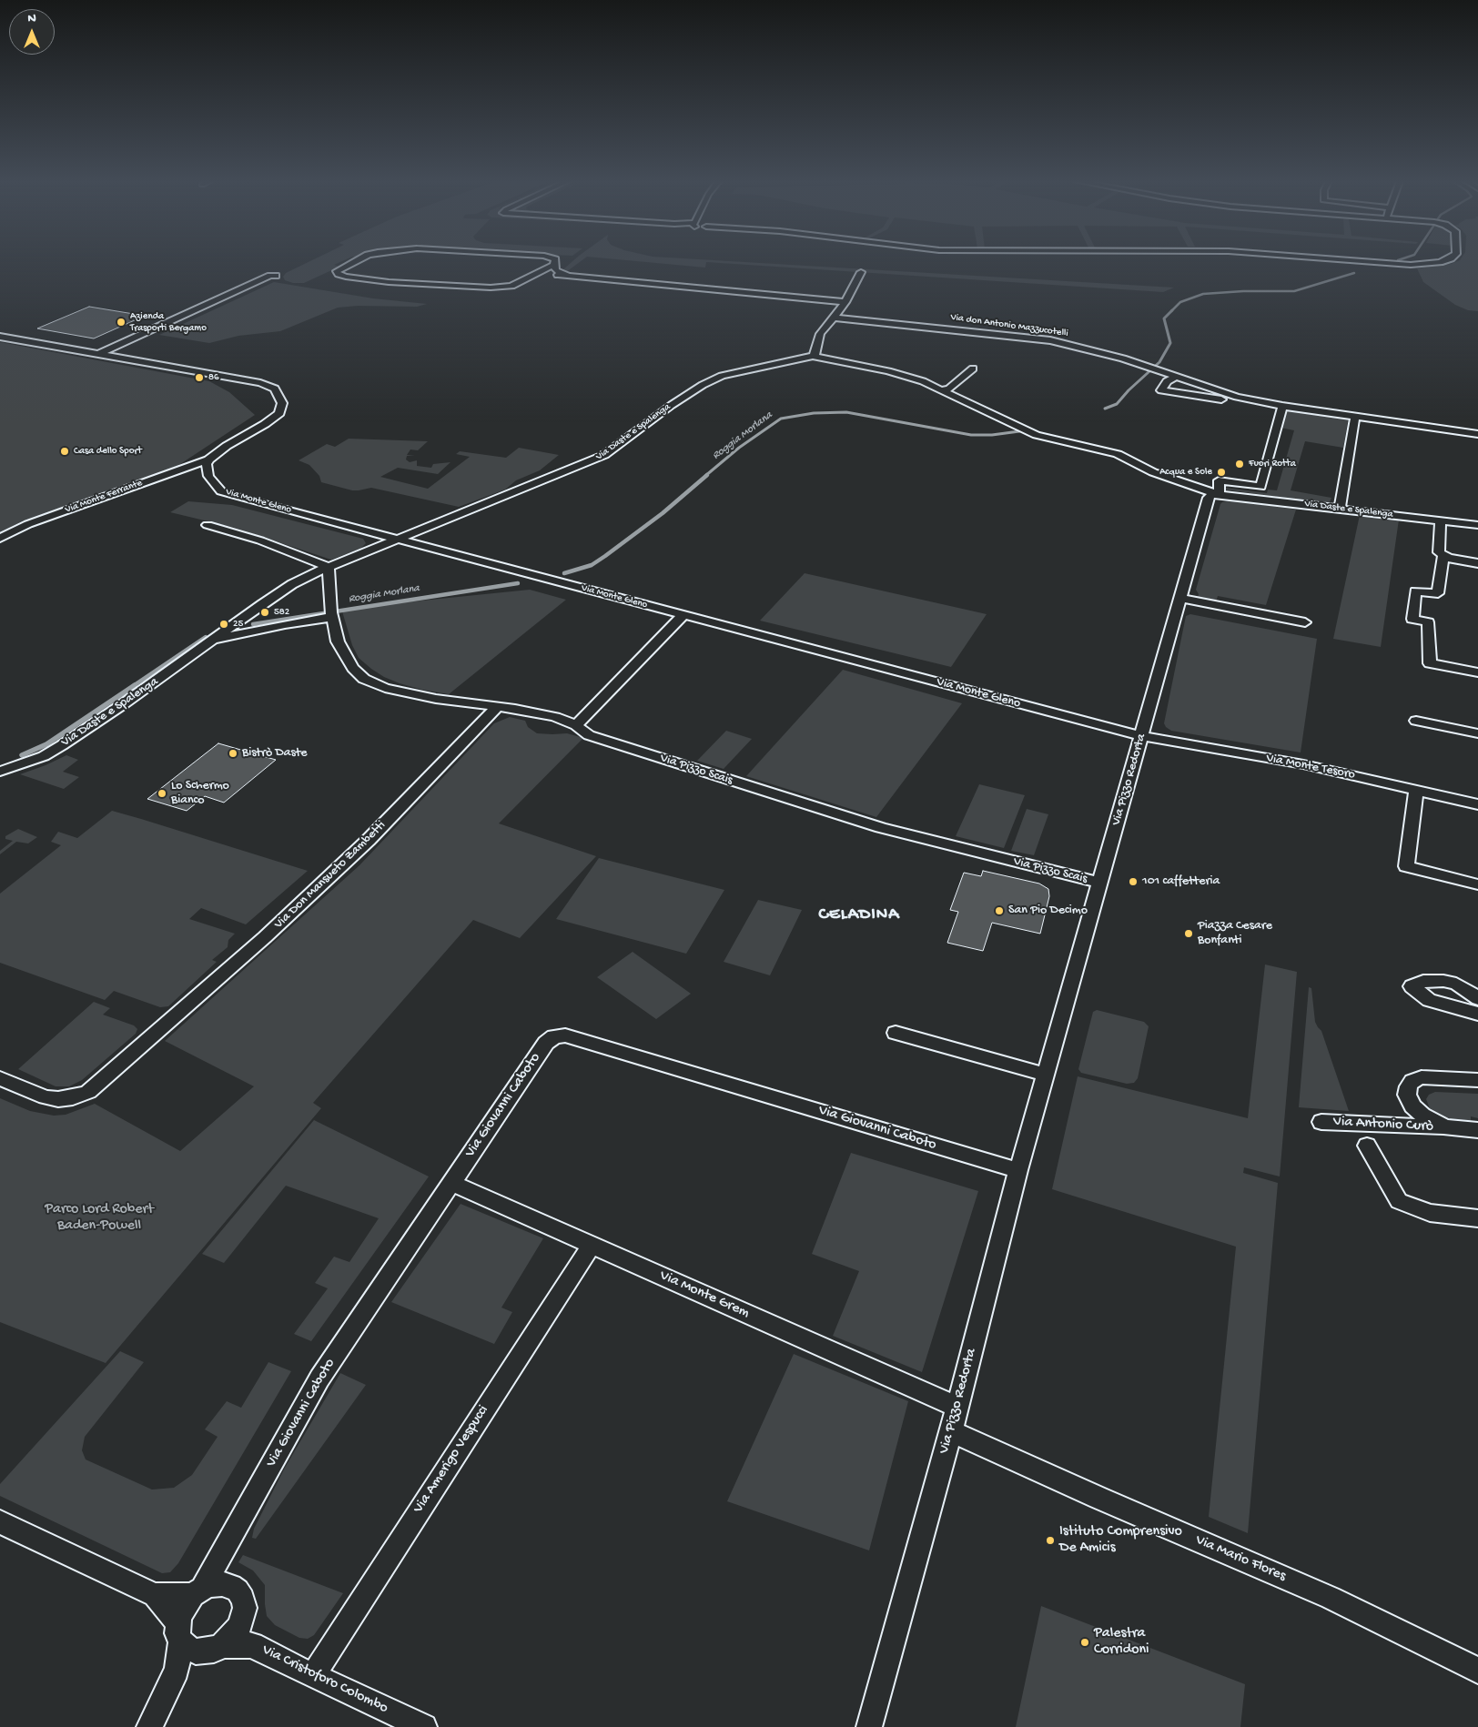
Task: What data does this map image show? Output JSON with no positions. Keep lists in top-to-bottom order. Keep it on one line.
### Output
{"streets":{"street":["Via don Antonio Mazzucotelli","Via Daste e Spalenga","Via Monte Ferrante","Via Monte Gleno","Via Monte Tesoro","Via Pizzo Scais","Via Pizzo Redorta","Via Don Mansueto Zambetti","Via Giovanni Caboto","Via Antonio Curò","Via Monte Grem","Via Amerigo Vespucci","Via Mario Flores","Via Cristoforo Colombo"]},"crossings":[["Via Daste e Spalenga","Via Monte Gleno"],["Via Daste e Spalenga","Via Pizzo Scais"],["Via Daste e Spalenga","Via Pizzo Redorta"],["Via Monte Ferrante","Via Monte Gleno"],["Via Monte Gleno","Via Monte Tesoro"],["Via Monte Gleno","Via Pizzo Redorta"],["Via Monte Tesoro","Via Pizzo Redorta"],["Via Pizzo Scais","Via Pizzo Redorta"],["Via Pizzo Scais","Via Don Mansueto Zambetti"],["Via Pizzo Redorta","Via Giovanni Caboto"],["Via Pizzo Redorta","Via Monte Grem"],["Via Pizzo Redorta","Via Mario Flores"],["Via Giovanni Caboto","Via Monte Grem"],["Via Giovanni Caboto","Via Cristoforo Colombo"],["Via Monte Grem","Via Amerigo Vespucci"],["Via Amerigo Vespucci","Via Cristoforo Colombo"]],"districts":["CELADINA"],"water":["Roggia Morlana"],"parks":["Parco Lord Robert Baden-Powell"],"places":["Azienda Trasporti Bergamo","86","Casa dello Sport","Fuori Rotta","Acqua e Sole","582","25","Bistrò Daste","Lo Schermo Bianco","101 caffetteria","San Pio Decimo","Piazza Cesare Bonfanti","Istituto Comprensivo De Amicis","Palestra Corridoni"],"north":"top"}
